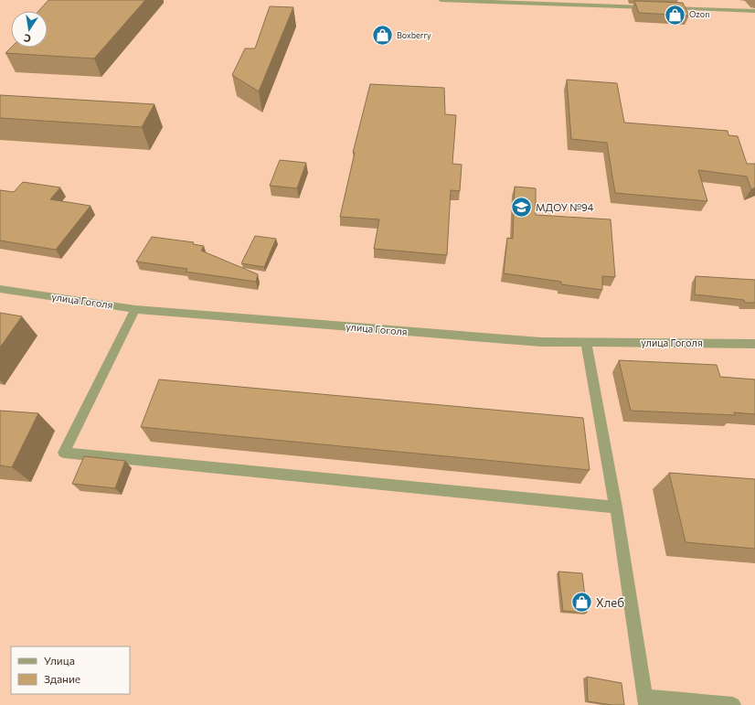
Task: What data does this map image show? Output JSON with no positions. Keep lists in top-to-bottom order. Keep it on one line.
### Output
{"streets":{"street":["улица Гоголя"]},"places":{"shop":["Ozon","Boxberry","Хлеб"],"school or university":["МДОУ №94"]},"legend":["Улица","Здание"],"north":"bottom"}
